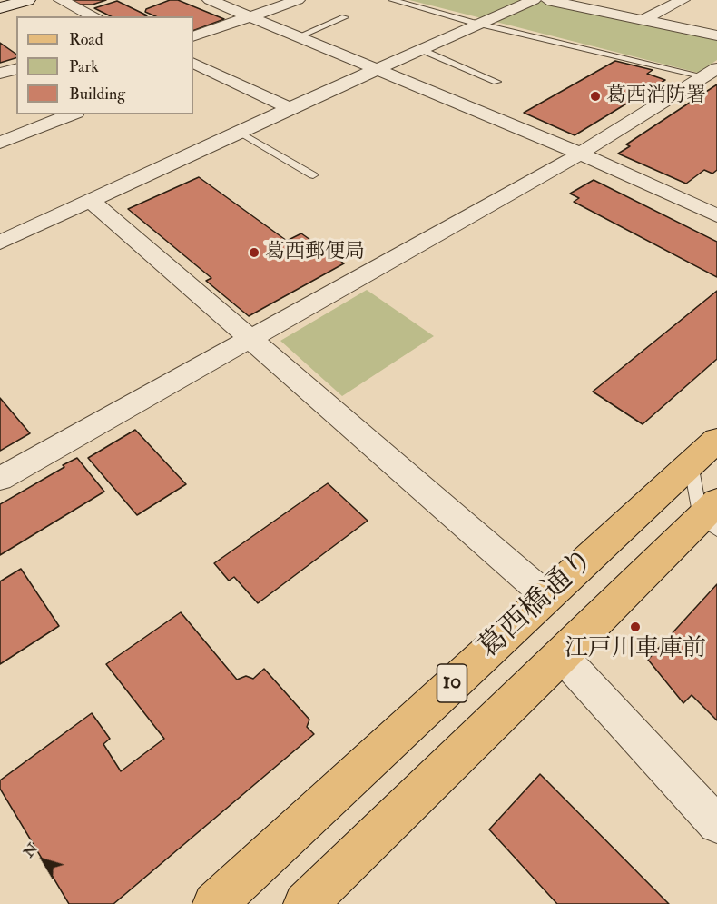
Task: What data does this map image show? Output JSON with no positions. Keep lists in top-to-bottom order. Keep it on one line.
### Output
{"streets":{"main road":["葛西橋通り","10"]},"places":["葛西消防署","葛西郵便局","江戸川車庫前"],"legend":["Road","Park","Building"],"north":"top left"}
